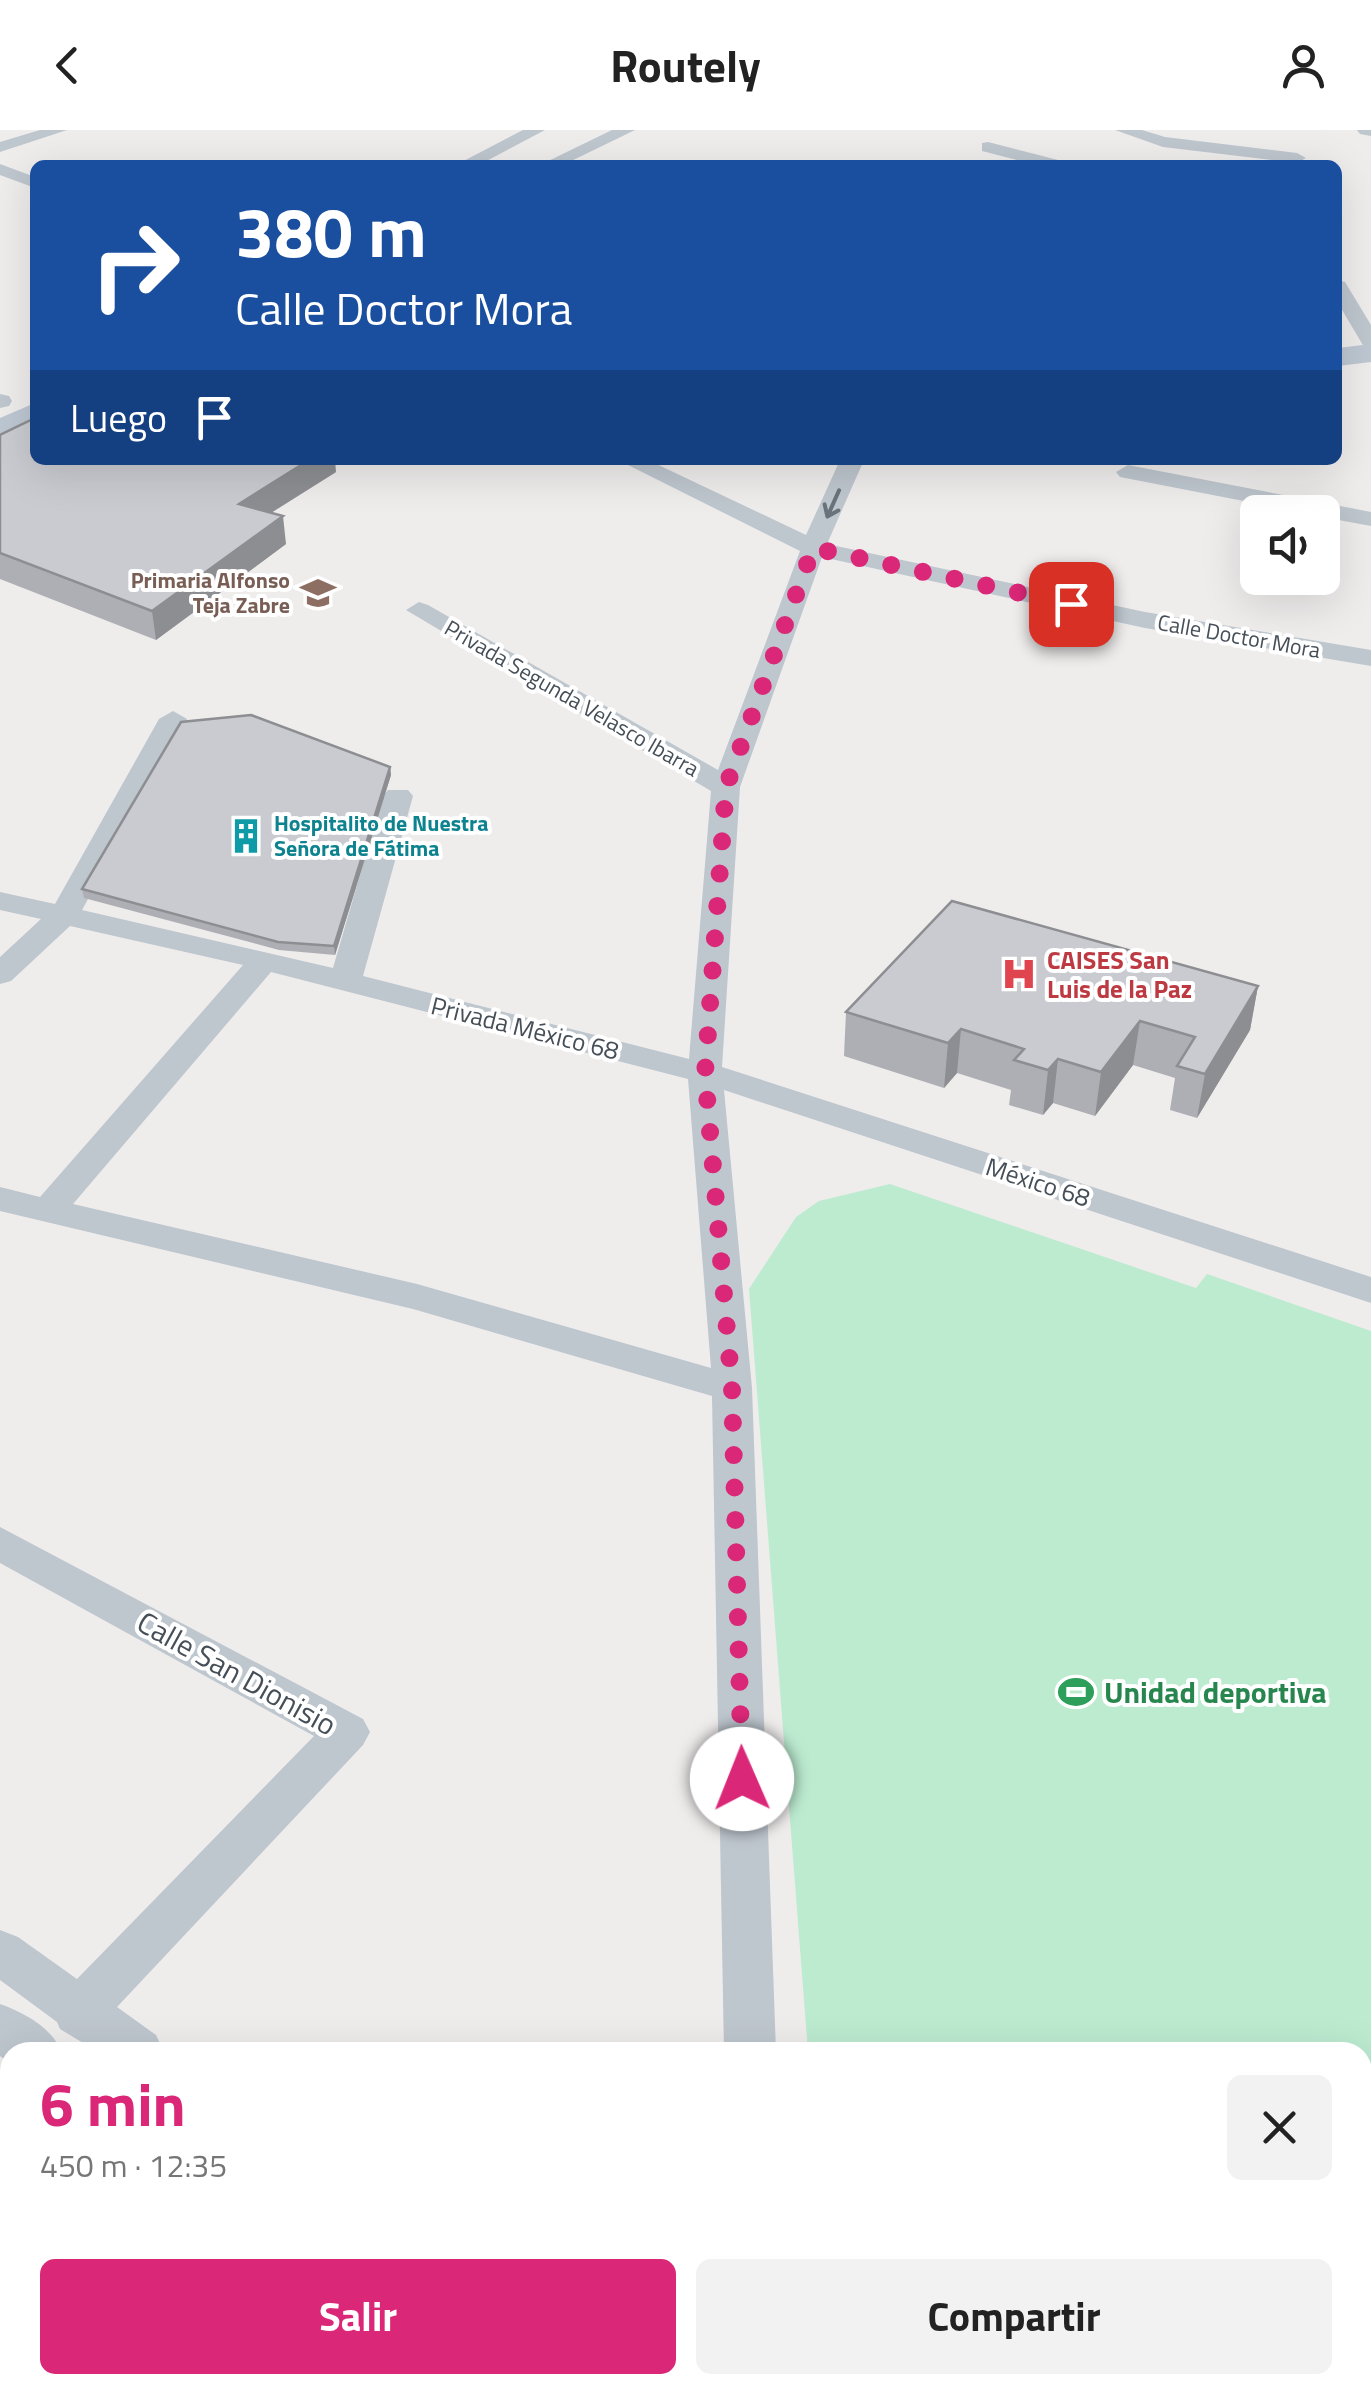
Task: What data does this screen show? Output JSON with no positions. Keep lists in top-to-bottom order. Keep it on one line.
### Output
{"streets":{"street":["Calle Doctor Mora","Privada Segunda Velasco Ibarra","Privada México 68","México 68","Calle San Dionisio"]},"crossings":[["Privada México 68","México 68"]],"places":{"school or university":["Primaria Alfonso Teja Zabre"],"building":["Hospitalito de Nuestra Señora de Fátima"],"hospital":["CAISES San Luis de la Paz"],"sports":["Unidad deportiva"]},"page":{"header":"Routely","turn":["380 m","Calle Doctor Mora"],"then":"Luego","heading":["6 min","450 m · 12:35"],"buttons":["Salir","Compartir"]}}
